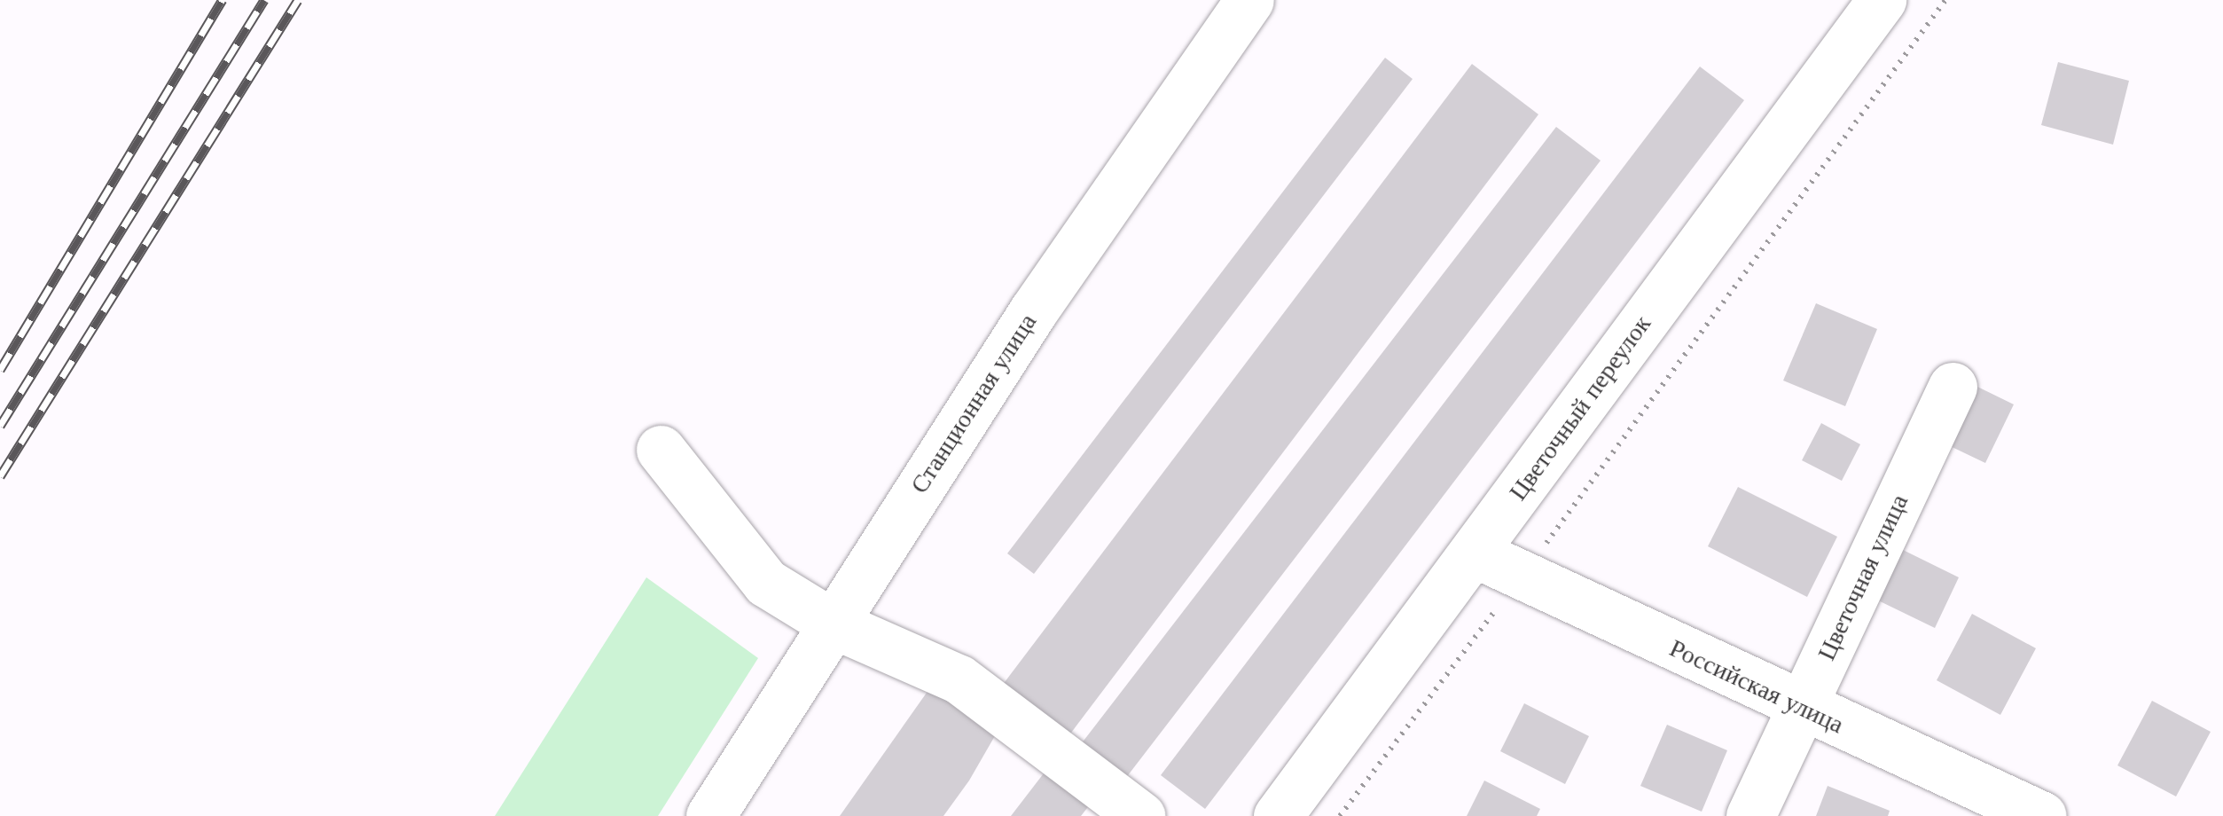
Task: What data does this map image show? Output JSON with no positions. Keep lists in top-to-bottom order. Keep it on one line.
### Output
{"streets":{"street":["Станционная улица","Цветочный переулок","Цветочная улица","Российская улица"]},"crossings":[["Цветочный переулок","Российская улица"],["Цветочная улица","Российская улица"]]}
